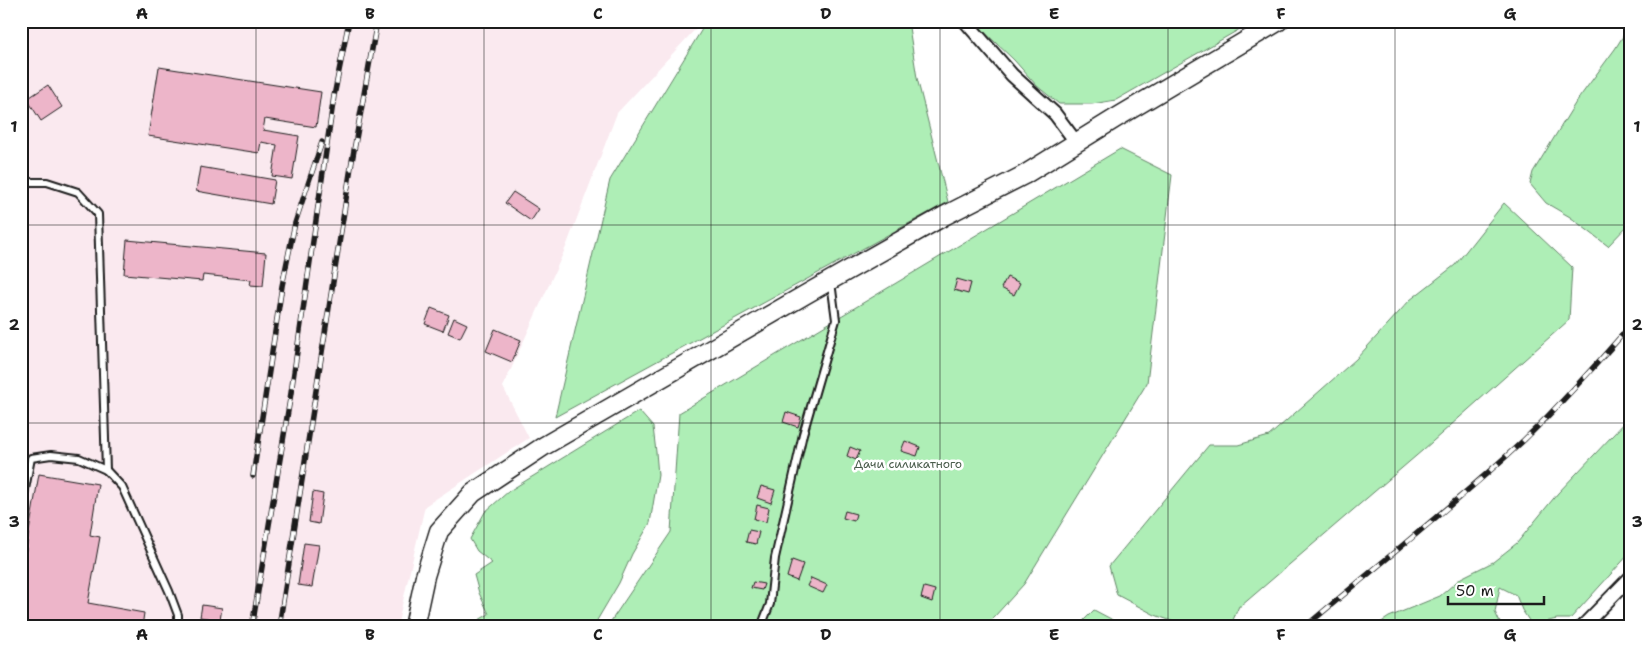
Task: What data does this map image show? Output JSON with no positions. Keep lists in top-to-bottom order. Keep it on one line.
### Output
{"parks":["Дачи силикатного"],"scale_bar":"50 m","grid":{"columns":["A","B","C","D","E","F","G"],"rows":["1","2","3"]}}
